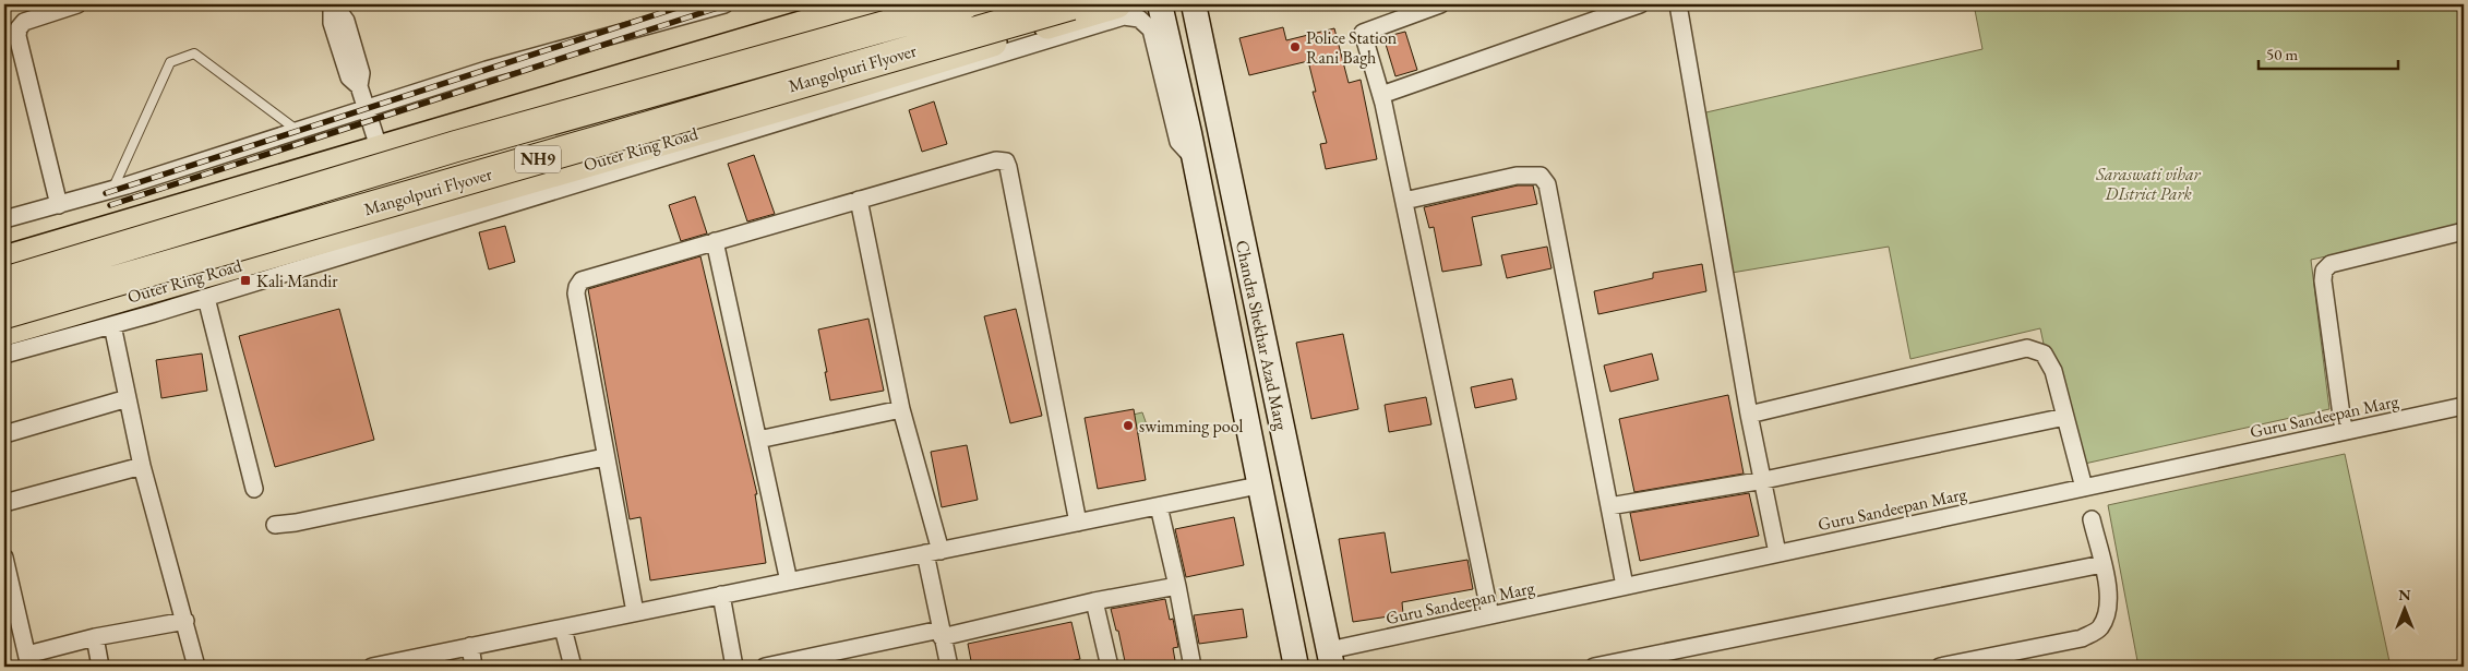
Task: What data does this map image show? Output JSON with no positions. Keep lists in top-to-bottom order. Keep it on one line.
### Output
{"streets":{"highway":["Mangolpuri Flyover","NH9"],"main road":["Outer Ring Road"],"street":["Chandra Shekhar Azad Marg","Guru Sandeepan Marg"]},"crossings":[["Chandra Shekhar Azad Marg","Guru Sandeepan Marg"]],"parks":["Saraswati vihar DIstrict Park"],"places":{"other":["Police Station Rani Bagh","swimming pool"],"transit":["Kali Mandir"]},"scale_bar":"50 m","north":"top"}
